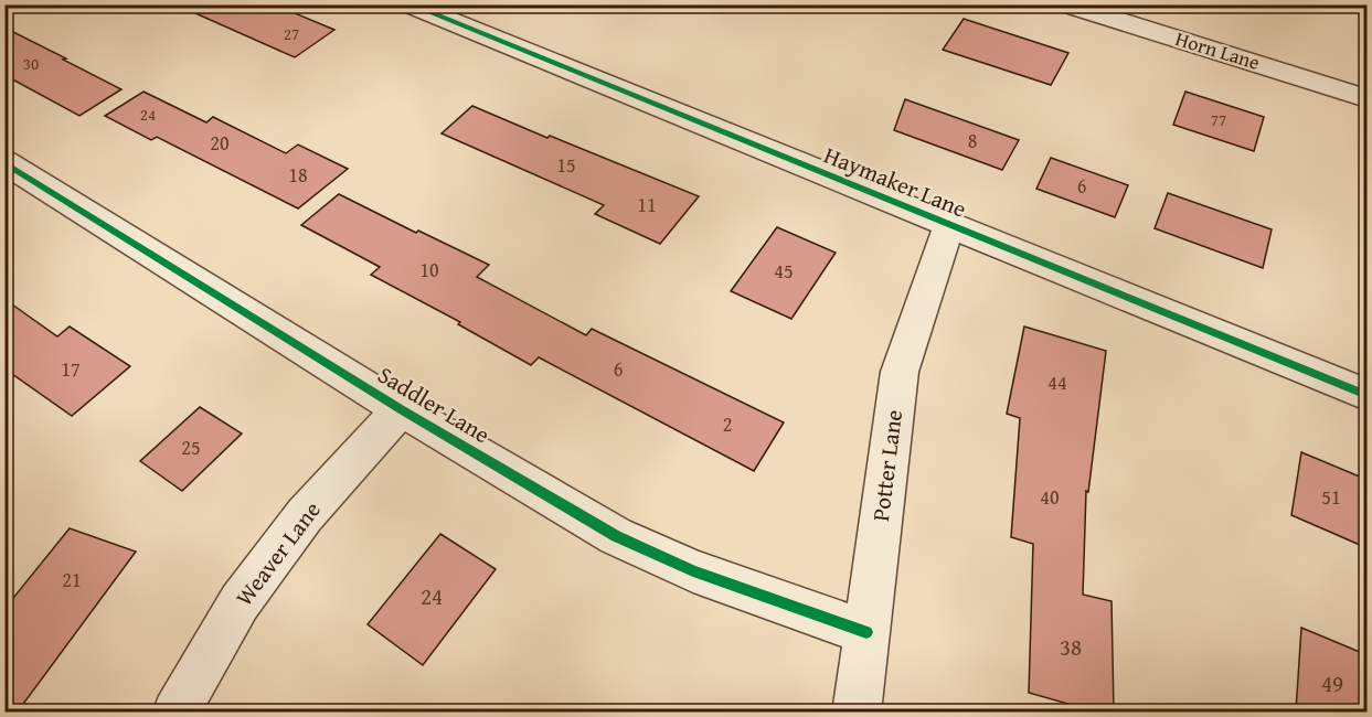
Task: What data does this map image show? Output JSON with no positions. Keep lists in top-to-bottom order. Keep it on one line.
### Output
{"streets":{"street":["Horn Lane","Haymaker Lane","Saddler Lane","Potter Lane","Weaver Lane"]},"crossings":[["Haymaker Lane","Potter Lane"],["Saddler Lane","Potter Lane"],["Saddler Lane","Weaver Lane"]],"house_numbers":["27","30","24","77","8","20","15","18","6","11","10","45","17","6","44","2","25","40","51","21","24","38","49"]}
